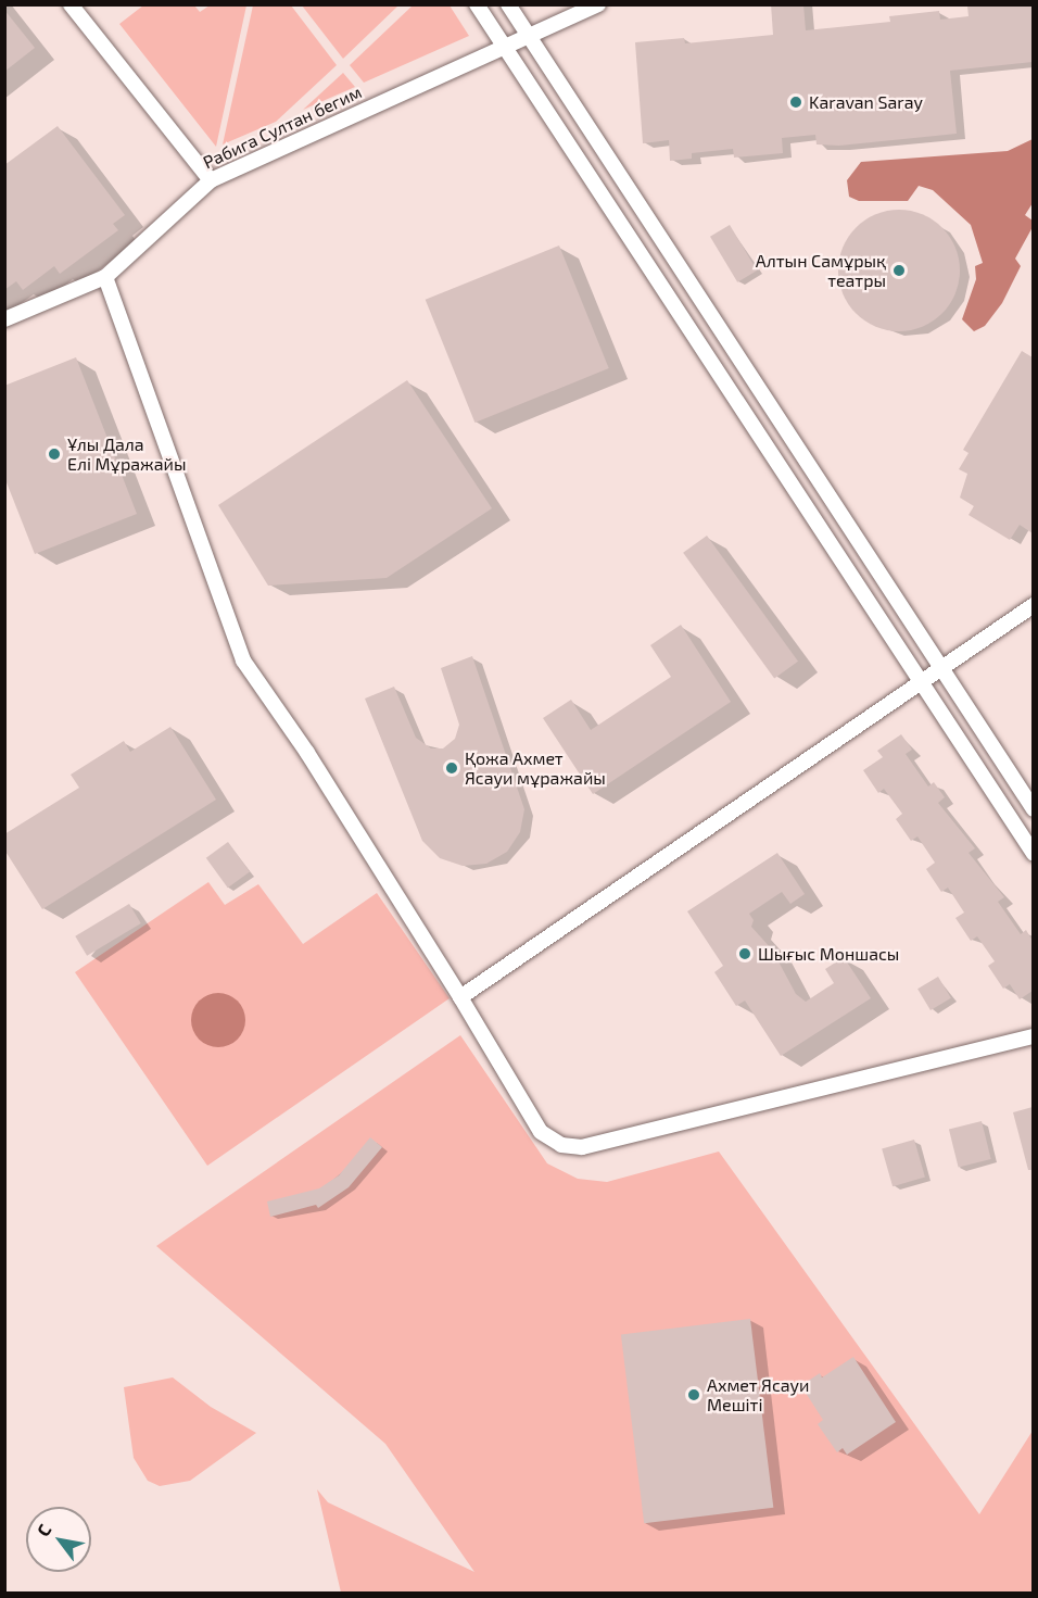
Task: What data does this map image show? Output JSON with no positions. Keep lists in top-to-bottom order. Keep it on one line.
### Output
{"streets":{"street":["Рабига Султан бегим"]},"places":["Karavan Saray","Алтын Самұрық театры","Ұлы Дала Елі Мұражайы","Қожа Ахмет Ясауи мұражайы","Шығыс Моншасы","Ахмет Ясауи Мешіті"],"north":"top left"}
